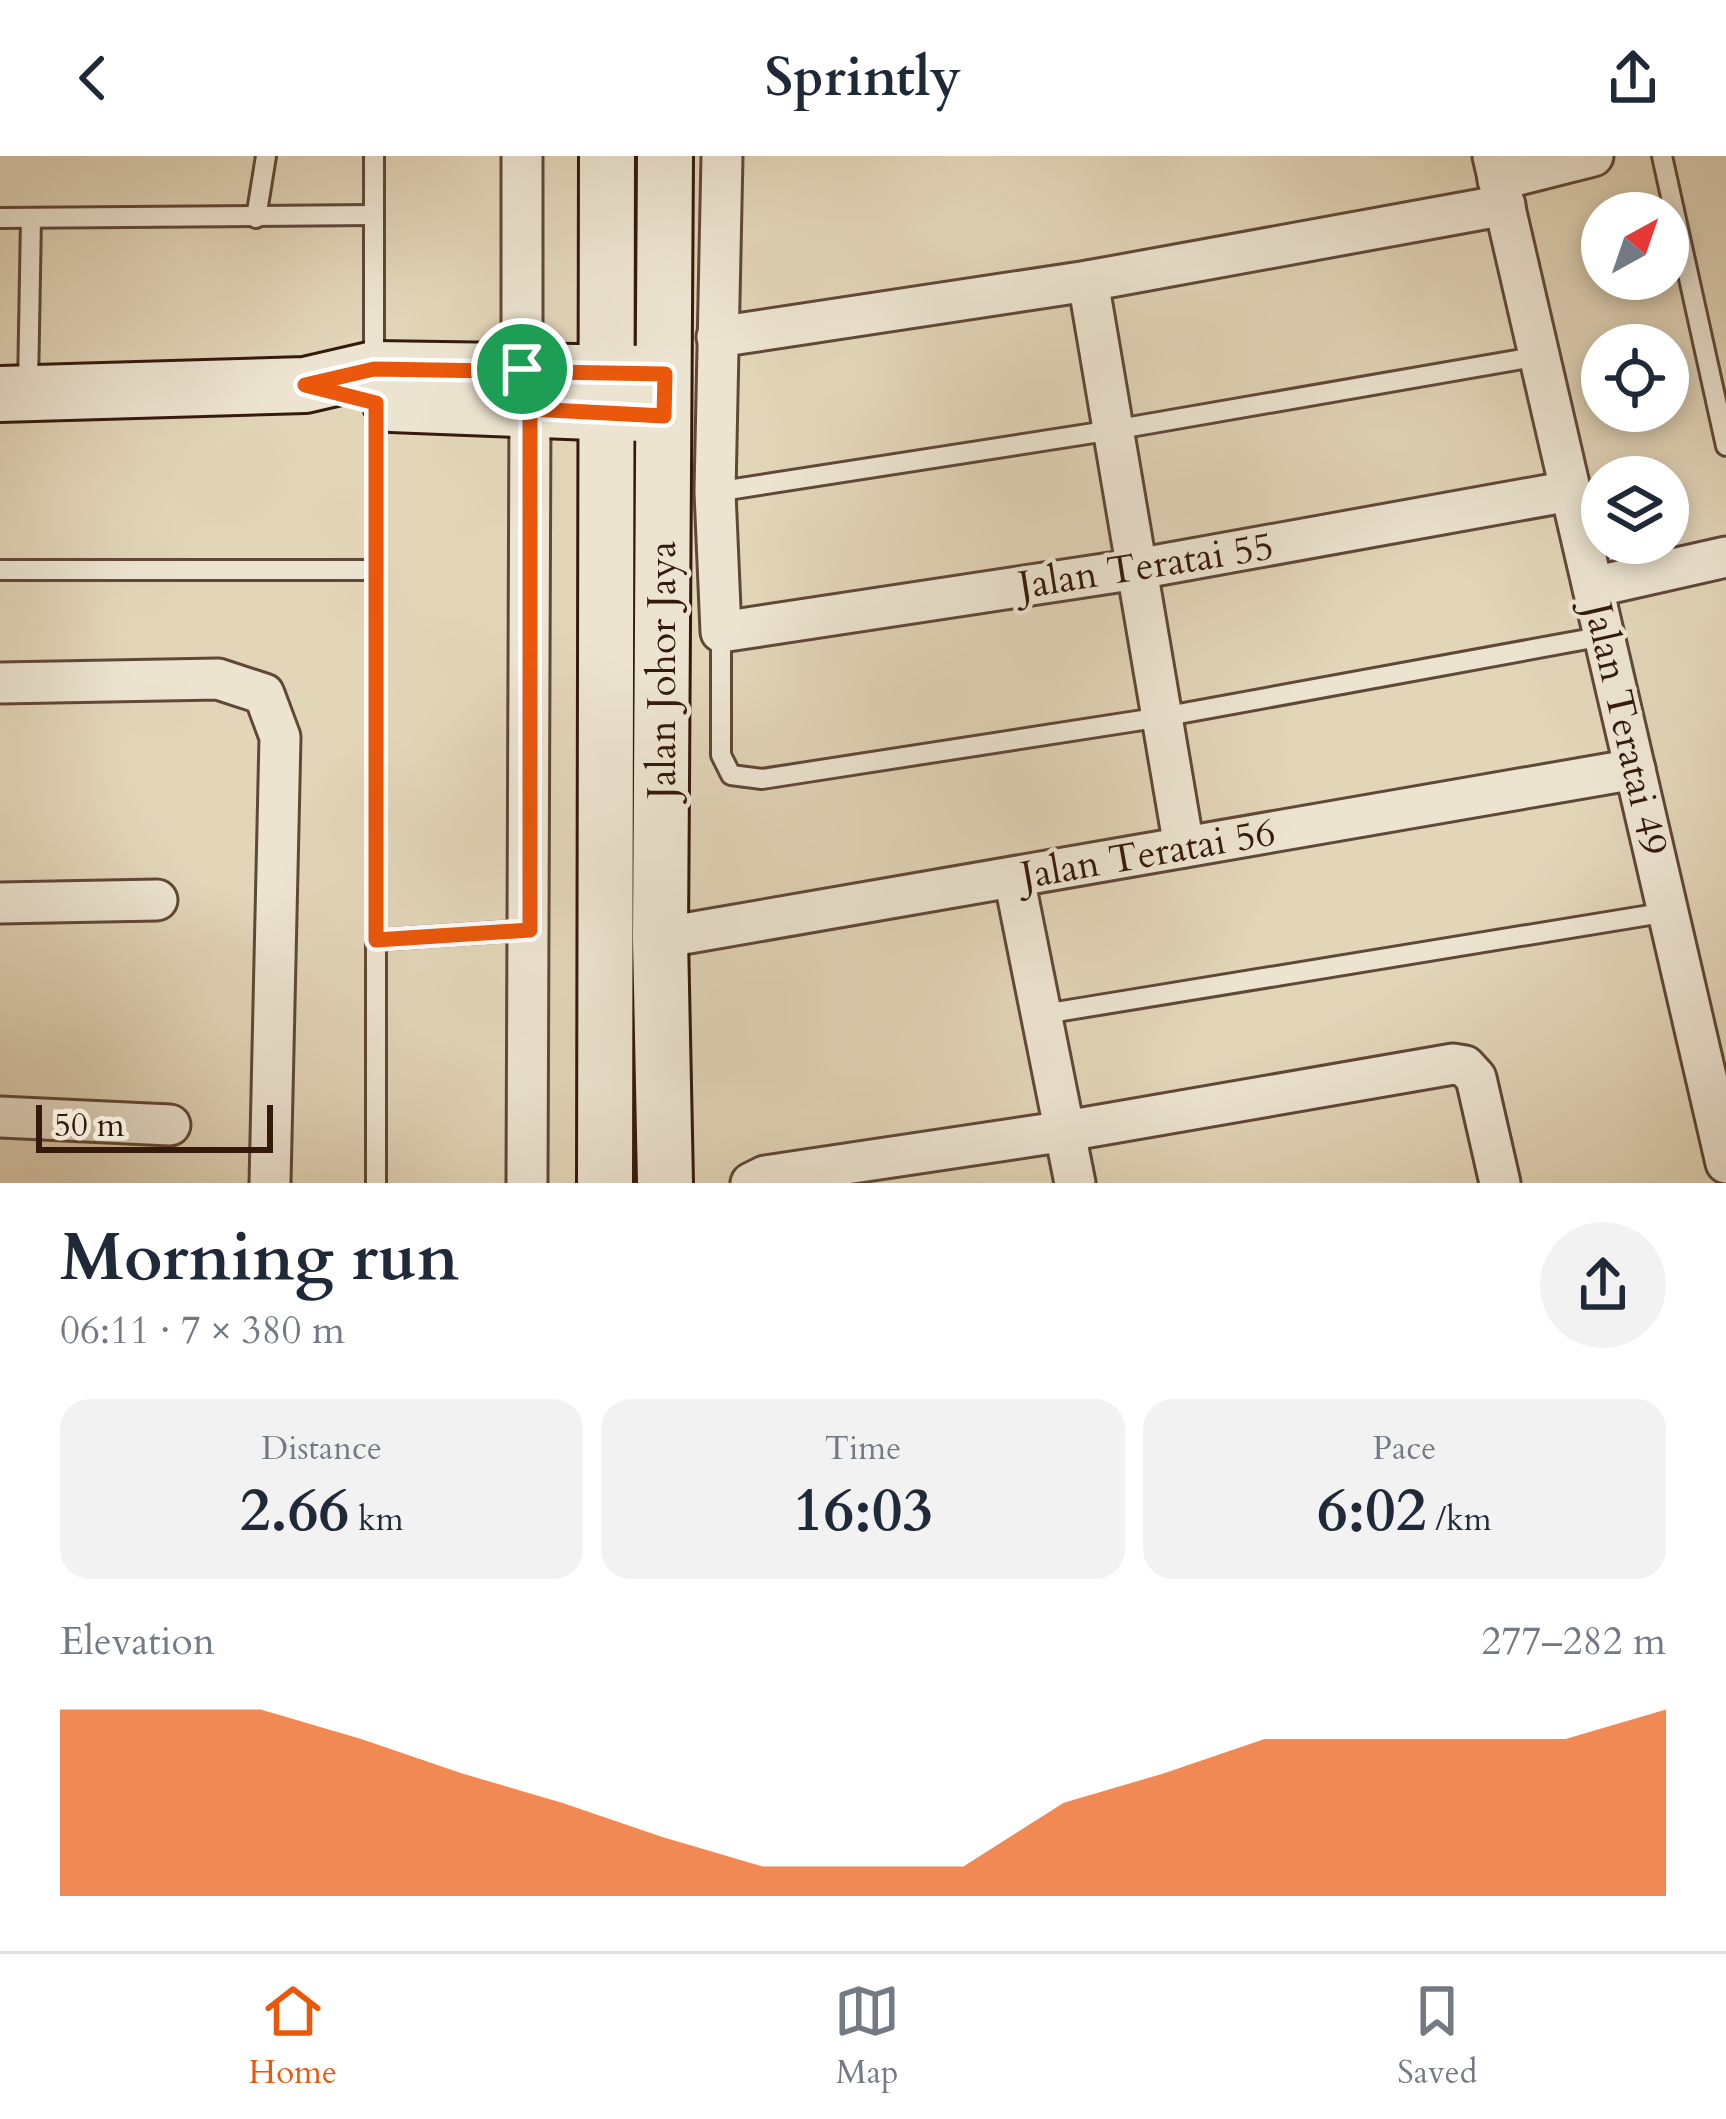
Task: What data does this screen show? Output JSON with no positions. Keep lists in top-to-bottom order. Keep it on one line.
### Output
{"streets":{"main road":["Jalan Johor Jaya"],"street":["Jalan Teratai 55","Jalan Teratai 49","Jalan Teratai 56"]},"crossings":[["Jalan Teratai 55","Jalan Teratai 49"],["Jalan Johor Jaya","Jalan Teratai 56"],["Jalan Teratai 49","Jalan Teratai 56"]],"scale_bar":"50 m","north":"top right","page":{"header":"Sprintly","scale":"50 m","heading":["Morning run","06:11 · 7 × 380 m"],"stats":[["Distance","2.66 km"],["Time","16:03"],["Pace","6:02 /km"]],"chart":["Elevation","277–282 m"],"tabs":["Home","Map","Saved"]}}
